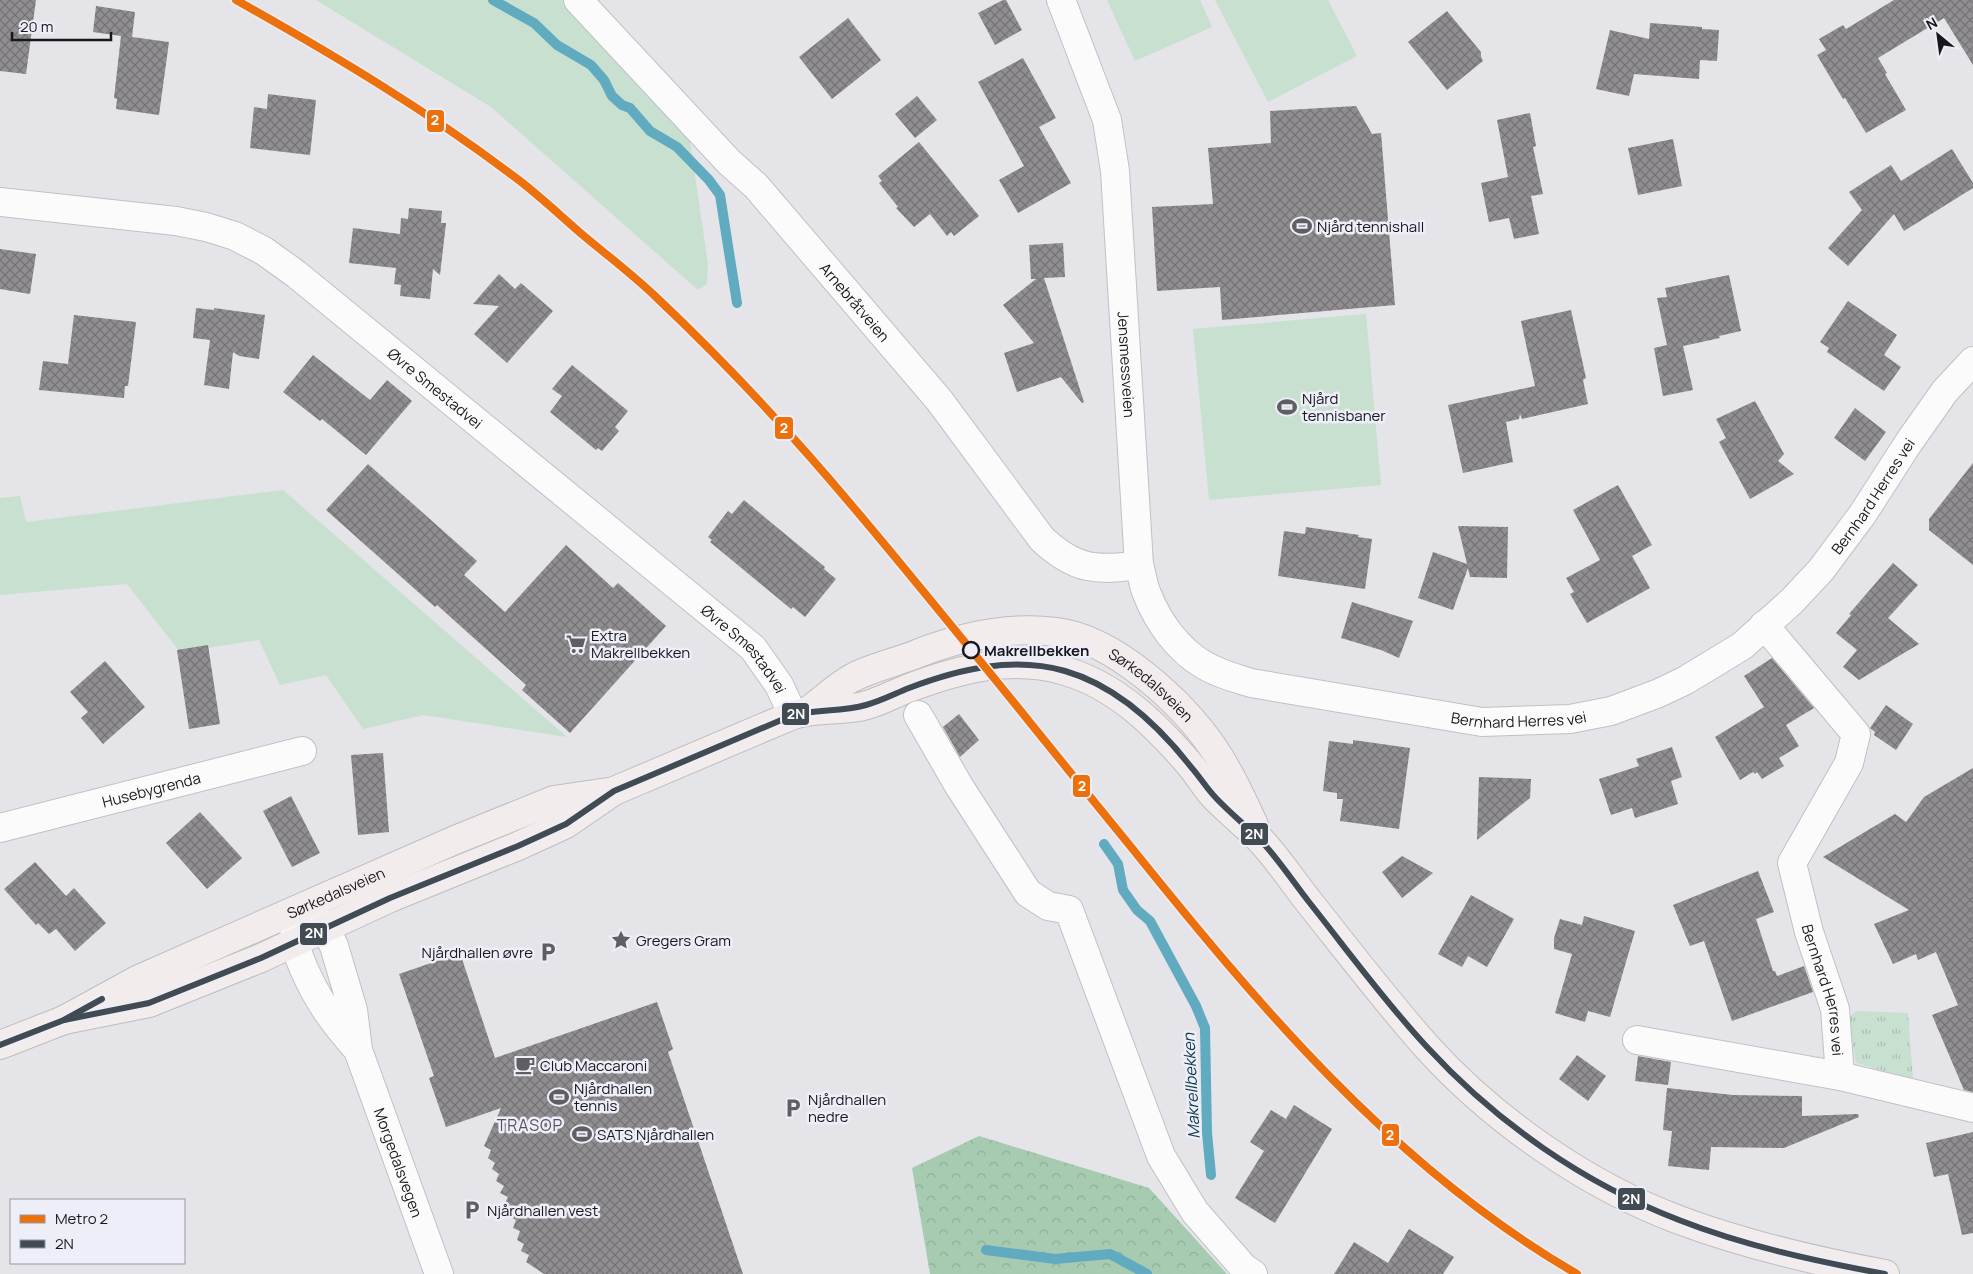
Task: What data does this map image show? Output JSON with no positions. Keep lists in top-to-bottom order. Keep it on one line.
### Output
{"streets":{"main road":["Sørkedalsveien"],"street":["Arnebråtveien","Jensmessveien","Øvre Smestadvei","Bernhard Herres vei","Husebygrenda","Morgedalsvegen"]},"crossings":[["Arnebråtveien","Jensmessveien"],["Jensmessveien","Bernhard Herres vei"],["Øvre Smestadvei","Sørkedalsveien"],["Sørkedalsveien","Morgedalsvegen"]],"districts":["TRASOP"],"water":["Makrellbekken"],"places":{"sports":["Njård tennishall","Njård tennisbaner","Njårdhallen tennis","SATS Njårdhallen"],"supermarket":["Extra Makrellbekken"],"other":["Makrellbekken"],"place":["Gregers Gram"],"parking":["Njårdhallen øvre","Njårdhallen nedre","Njårdhallen vest"],"cafe":["Club Maccaroni"]},"lines":["metro line 2","transit line 2N"],"legend":["Metro 2","2N"],"scale_bar":"20 m","north":"top left"}
